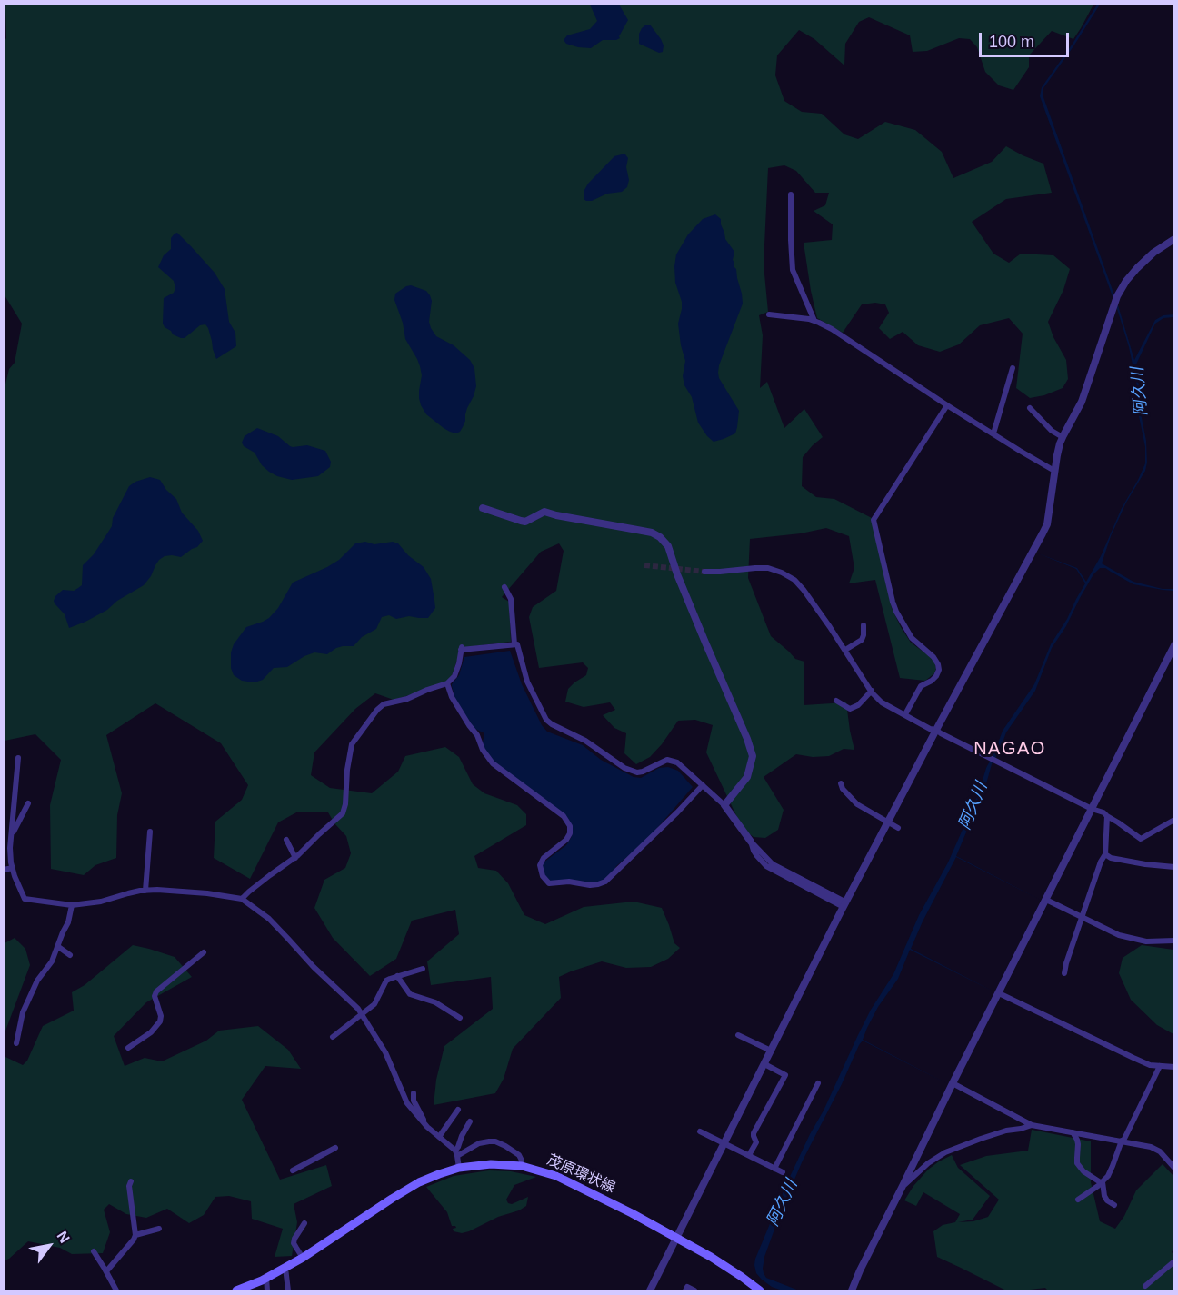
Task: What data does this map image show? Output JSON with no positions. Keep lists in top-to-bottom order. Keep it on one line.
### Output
{"streets":{"main road":["茂原環状線"]},"districts":["NAGAO"],"water":["阿久川"],"scale_bar":"100 m","north":"top right"}
